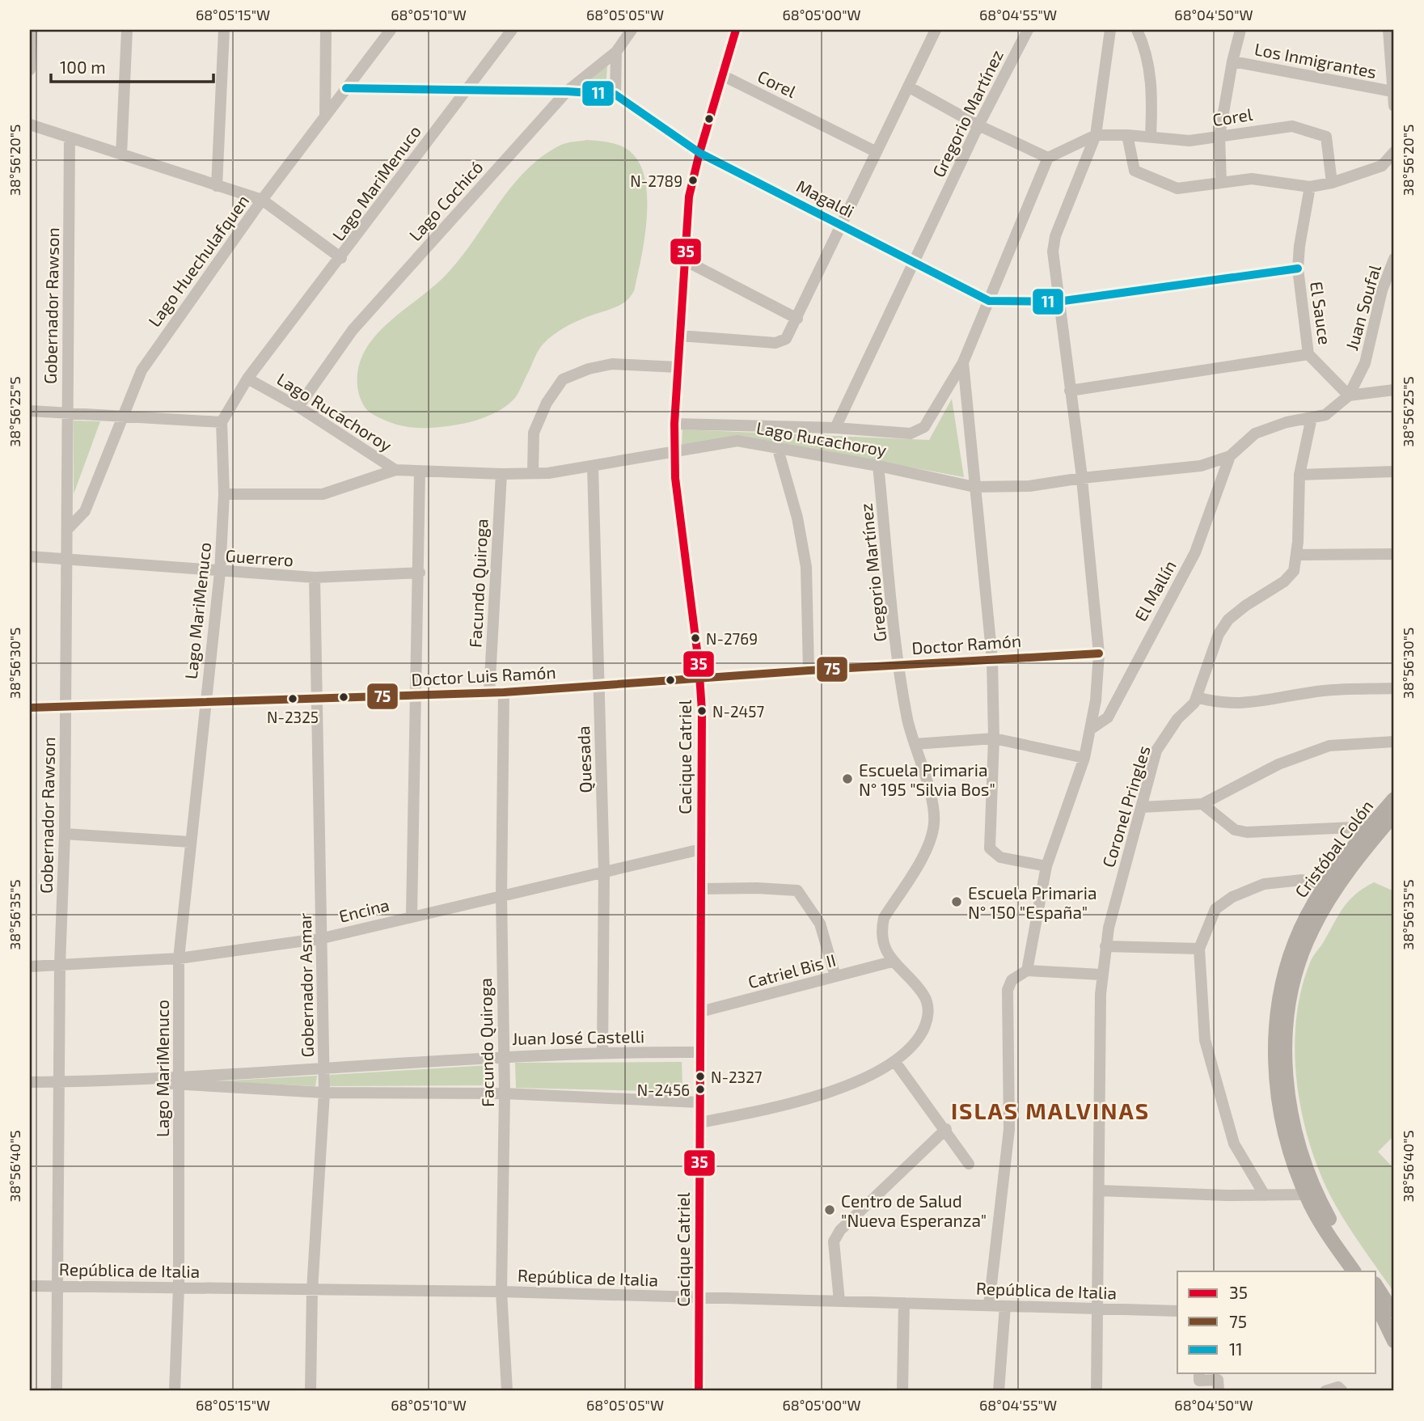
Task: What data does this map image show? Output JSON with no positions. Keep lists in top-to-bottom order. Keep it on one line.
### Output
{"streets":{"main road":["Cristóbal Colón"],"street":["Los Inmigrantes","Corel","Gregorio Martínez","Lago MariMenuco","Magaldi","Lago Cochicó","Lago Huechulafquen","Gobernador Rawson","Juan Soufal","El Sauce","Lago Rucachoroy","Guerrero","Facundo Quiroga","El Mallín","Doctor Ramón","Doctor Luis Ramón","Cacique Catriel","Quesada","Coronel Pringles","Encina","Catriel Bis II","Gobernador Asmar","Juan José Castelli","República de Italia"]},"crossings":[["Corel","Cacique Catriel"],["Gregorio Martínez","Magaldi"],["Gregorio Martínez","Lago Rucachoroy"],["Gregorio Martínez","Doctor Ramón"],["Gregorio Martínez","Catriel Bis II"],["Lago MariMenuco","Lago Rucachoroy"],["Lago MariMenuco","Guerrero"],["Lago MariMenuco","Doctor Luis Ramón"],["Lago MariMenuco","Encina"],["Lago MariMenuco","Juan José Castelli"],["Lago MariMenuco","República de Italia"],["Magaldi","El Sauce"],["Magaldi","Cacique Catriel"],["Lago Cochicó","Lago Rucachoroy"],["Lago Huechulafquen","Gobernador Rawson"],["Gobernador Rawson","Guerrero"],["Gobernador Rawson","Doctor Luis Ramón"],["Gobernador Rawson","Encina"],["Gobernador Rawson","Juan José Castelli"],["Gobernador Rawson","República de Italia"],["Juan Soufal","El Sauce"],["Juan Soufal","Lago Rucachoroy"],["El Sauce","Lago Rucachoroy"],["Lago Rucachoroy","Facundo Quiroga"],["Lago Rucachoroy","El Mallín"],["Lago Rucachoroy","Cacique Catriel"],["Lago Rucachoroy","Quesada"],["Lago Rucachoroy","Coronel Pringles"],["Guerrero","Gobernador Asmar"],["Facundo Quiroga","Doctor Luis Ramón"],["Facundo Quiroga","Encina"],["Facundo Quiroga","Juan José Castelli"],["Facundo Quiroga","República de Italia"],["Doctor Ramón","Doctor Luis Ramón"],["Doctor Ramón","Cacique Catriel"],["Doctor Luis Ramón","Cacique Catriel"],["Doctor Luis Ramón","Quesada"],["Doctor Luis Ramón","Gobernador Asmar"],["Cacique Catriel","Encina"],["Cacique Catriel","Catriel Bis II"],["Cacique Catriel","Juan José Castelli"],["Cacique Catriel","República de Italia"],["Quesada","Encina"],["Quesada","Juan José Castelli"],["Coronel Pringles","República de Italia"],["Encina","Gobernador Asmar"],["Gobernador Asmar","Juan José Castelli"],["Gobernador Asmar","República de Italia"]],"districts":["ISLAS MALVINAS"],"places":["N-2789","N-2769","N-2325","N-2457","Escuela Primaria N° 195 \"Silvia Bos\"","Escuela Primaria N° 150 \"España\"","N-2327","N-2456","Centro de Salud \"Nueva Esperanza\""],"lines":["transit line 35","transit line 11","transit line 75"],"legend":["35","75","11"],"scale_bar":"100 m","coordinates":["68°05'15\"W","68°05'10\"W","68°05'05\"W","68°05'00\"W","68°04'55\"W","68°04'50\"W","38°56'20\"S","38°56'25\"S","38°56'30\"S","38°56'35\"S","38°56'40\"S"]}
